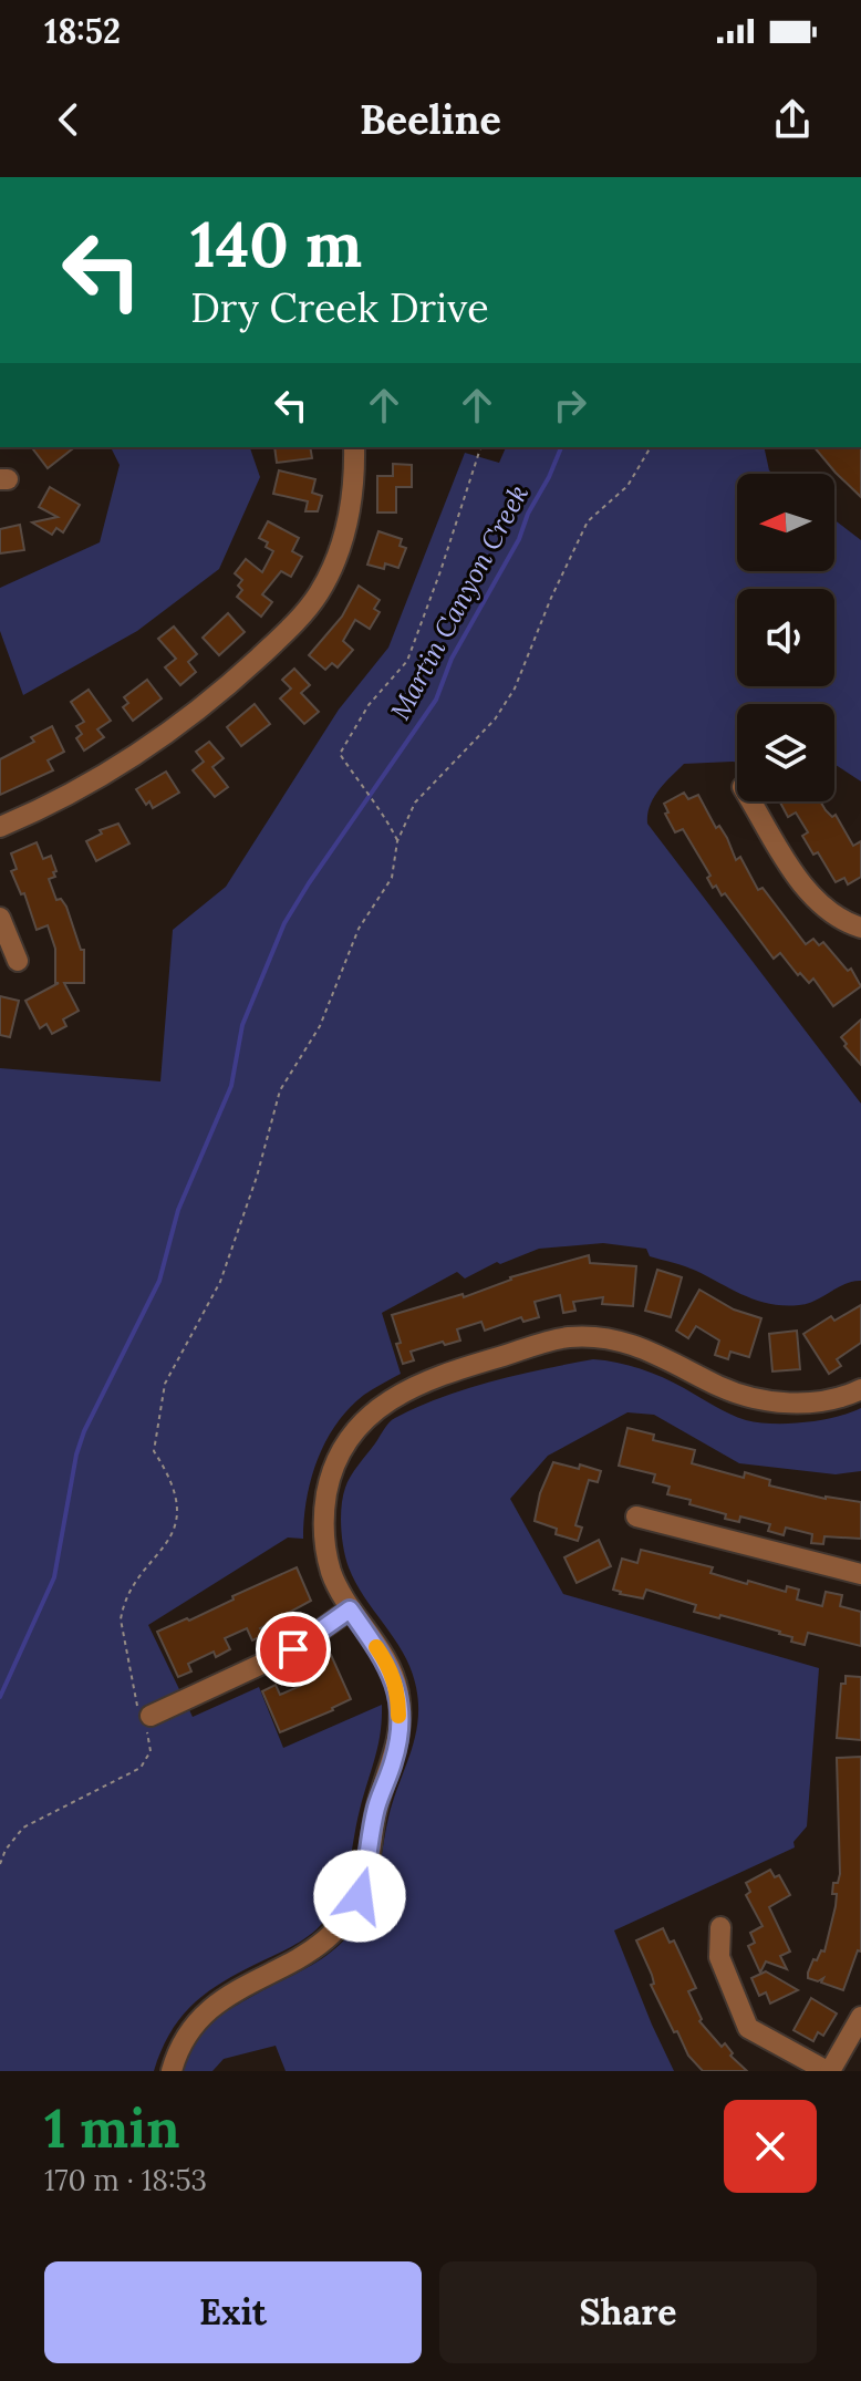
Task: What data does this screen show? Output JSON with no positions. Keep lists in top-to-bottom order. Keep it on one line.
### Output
{"water":["Martin Canyon Creek"],"north":"left","page":{"status":"18:52","header":"Beeline","turn":["140 m","Dry Creek Drive"],"heading":["1 min","170 m · 18:53"],"buttons":["Exit","Share"]}}
